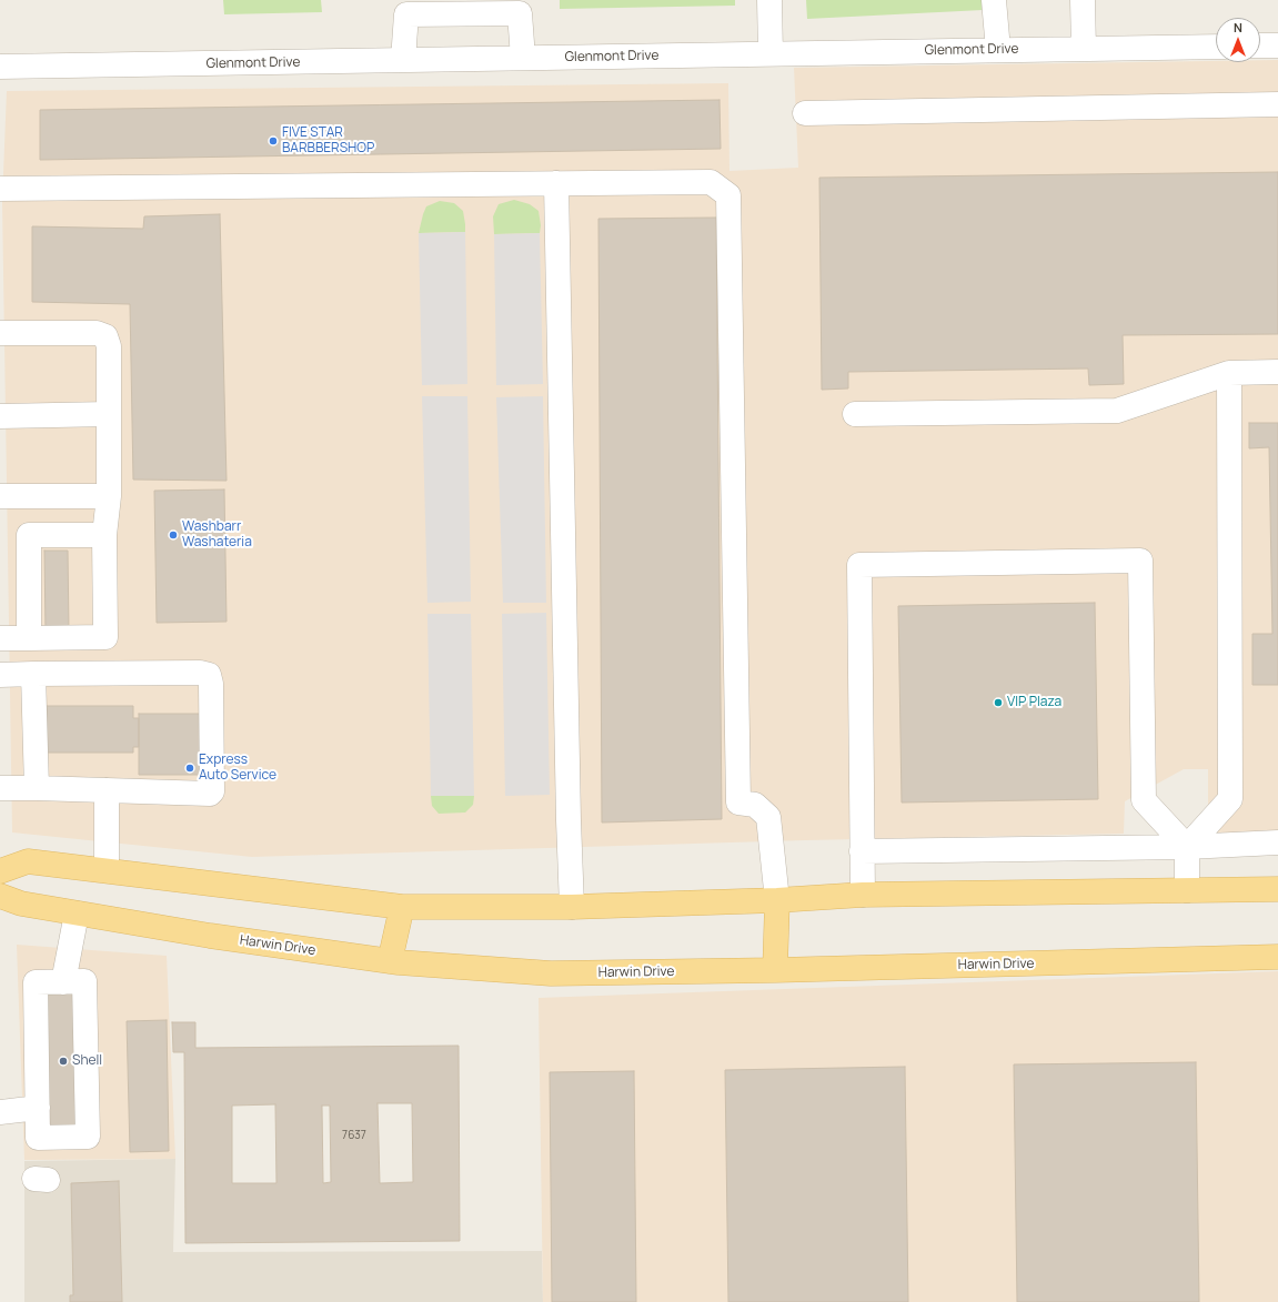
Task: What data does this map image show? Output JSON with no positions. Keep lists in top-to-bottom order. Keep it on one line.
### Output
{"streets":{"main road":["Harwin Drive"],"street":["Glenmont Drive"]},"places":["FIVE STAR BARBBERSHOP","Washbarr Washateria","VIP Plaza","Express Auto Service","Shell"],"house_numbers":["7637"],"north":"top"}
